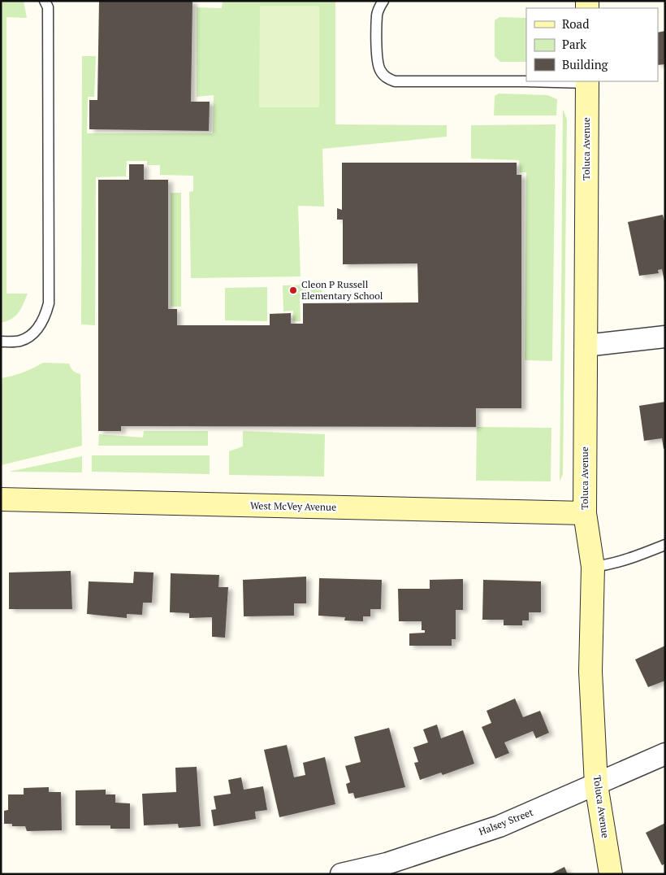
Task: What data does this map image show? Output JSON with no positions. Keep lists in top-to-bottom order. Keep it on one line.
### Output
{"streets":{"street":["Toluca Avenue","West McVey Avenue","Halsey Street"]},"crossings":[["Toluca Avenue","West McVey Avenue"],["Toluca Avenue","Halsey Street"]],"places":["Cleon P Russell Elementary School"],"legend":["Road","Park","Building"]}
